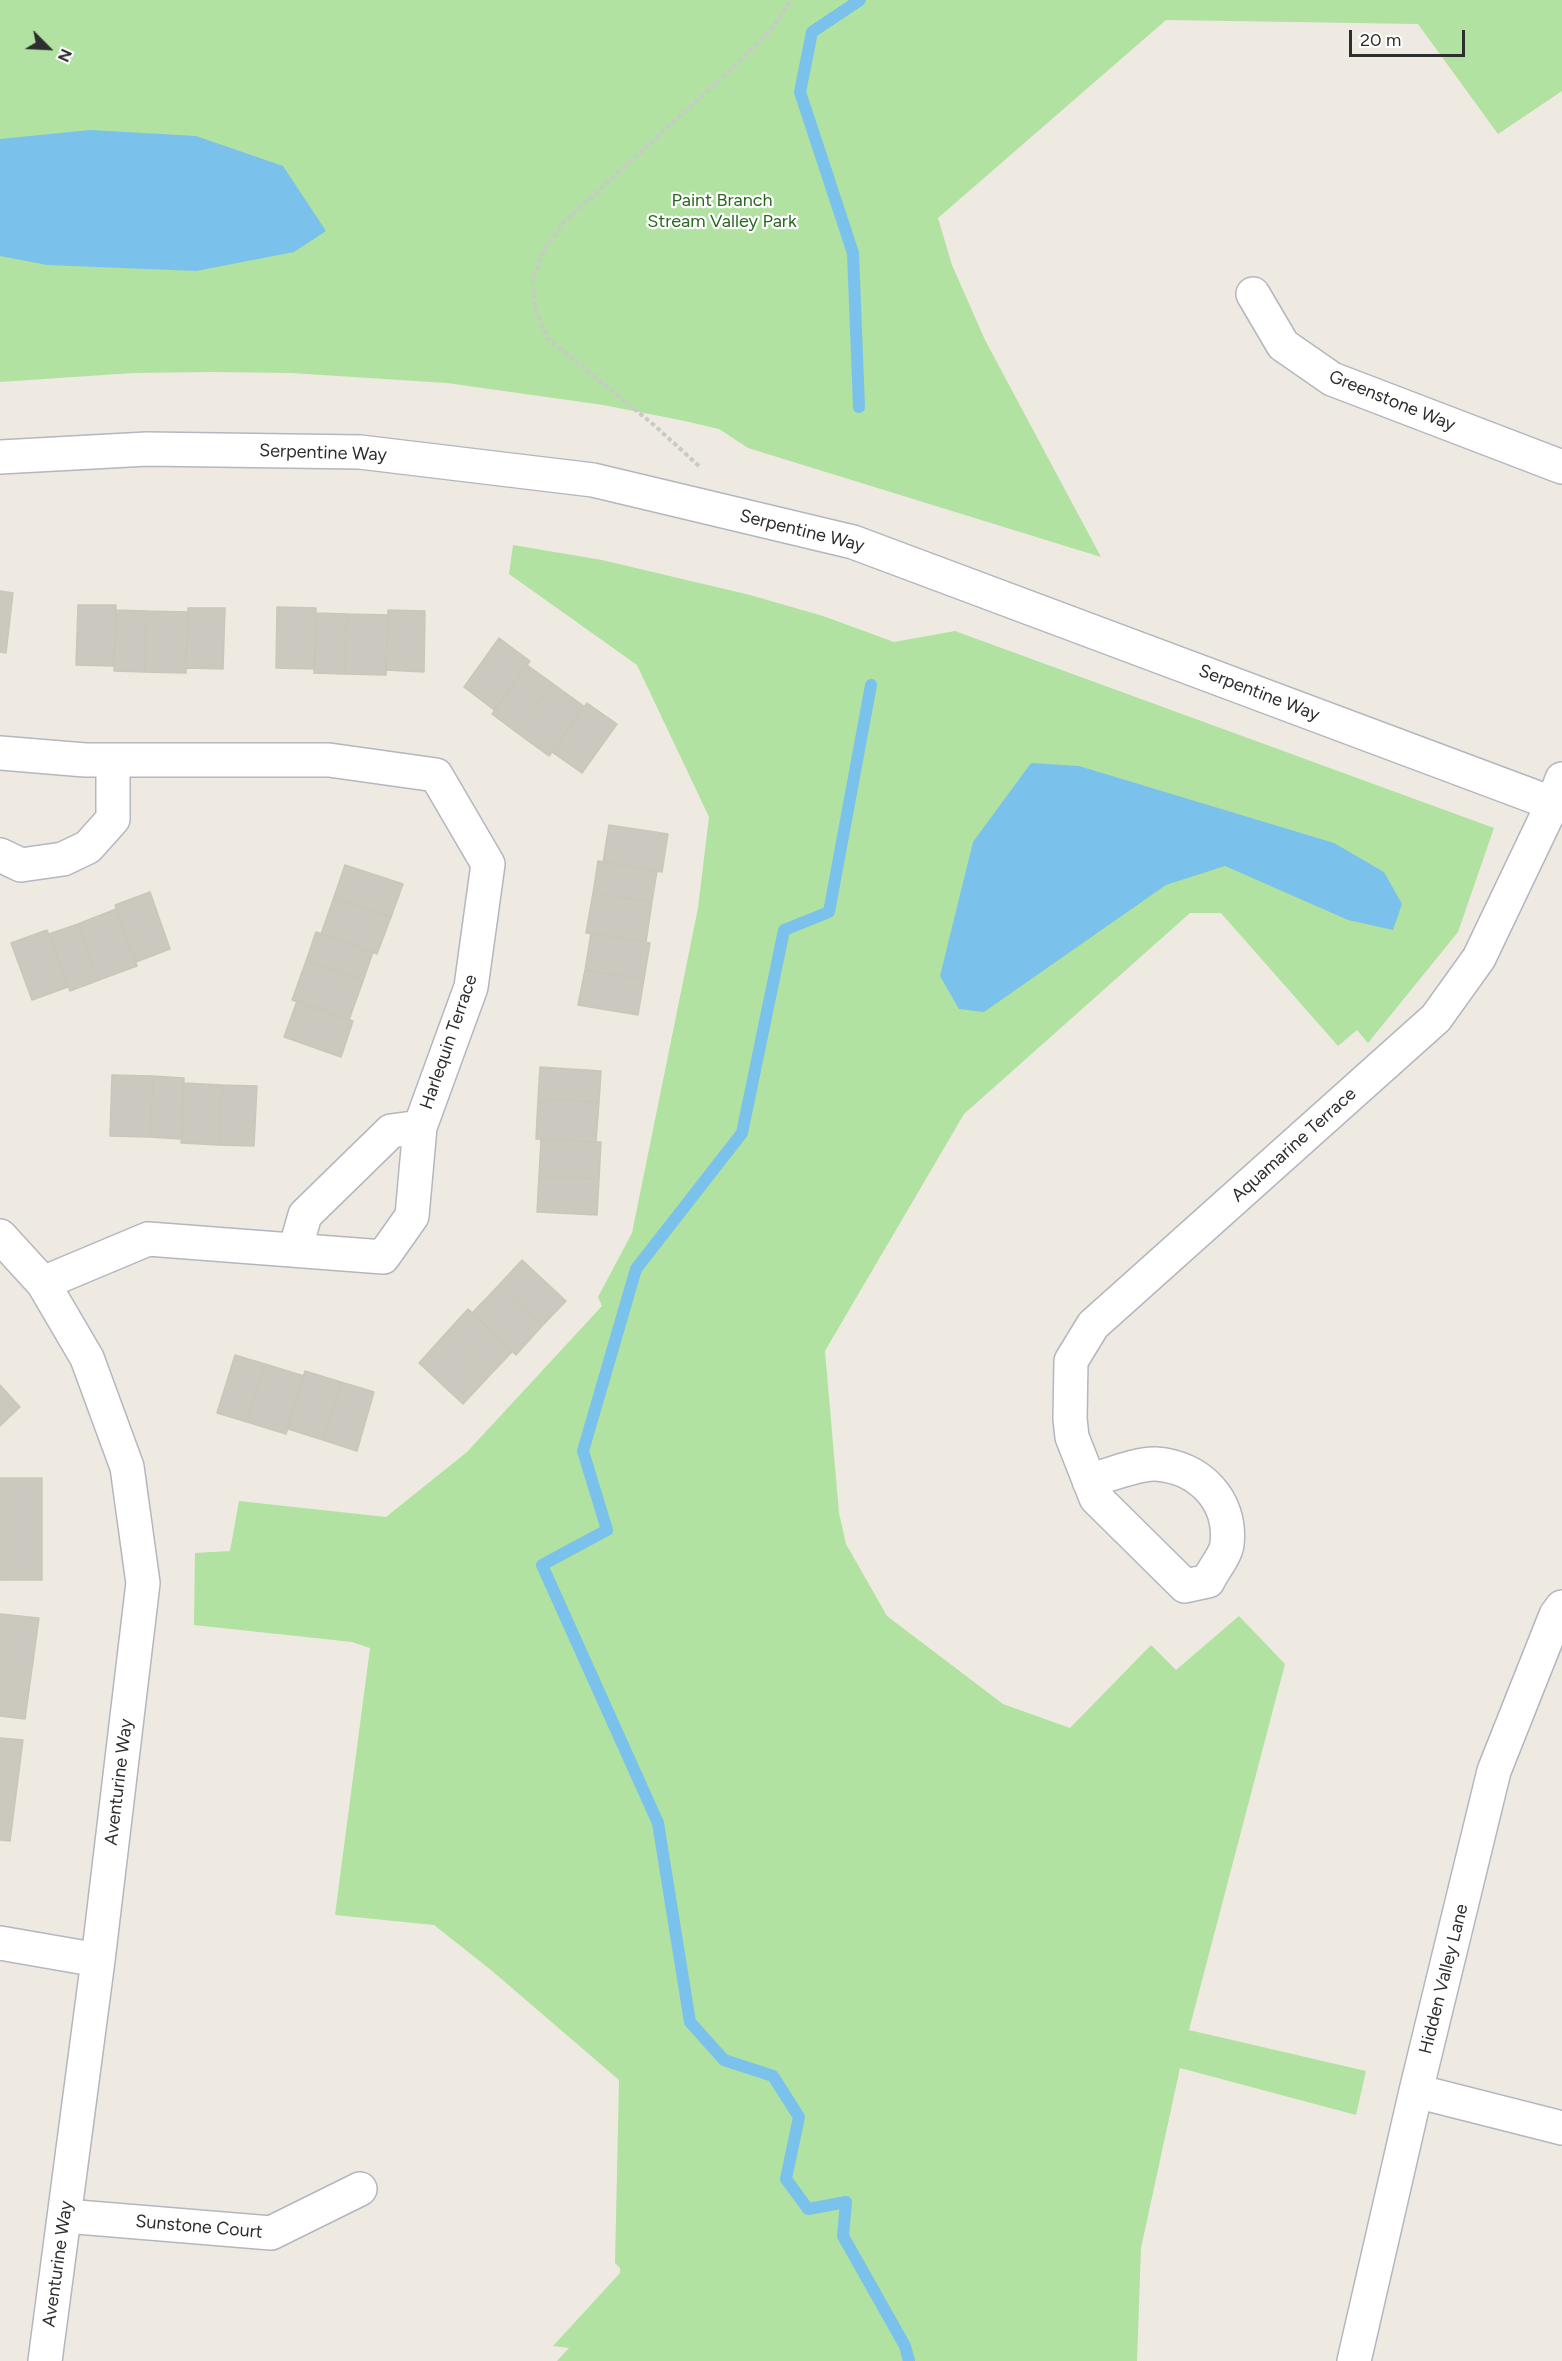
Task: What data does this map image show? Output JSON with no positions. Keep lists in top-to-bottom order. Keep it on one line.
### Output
{"streets":{"street":["Greenstone Way","Serpentine Way","Harlequin Terrace","Aquamarine Terrace","Aventurine Way","Hidden Valley Lane","Sunstone Court"]},"crossings":[["Serpentine Way","Aquamarine Terrace"],["Harlequin Terrace","Aventurine Way"],["Aventurine Way","Sunstone Court"]],"parks":["Paint Branch Stream Valley Park"],"scale_bar":"20 m","north":"bottom right"}
